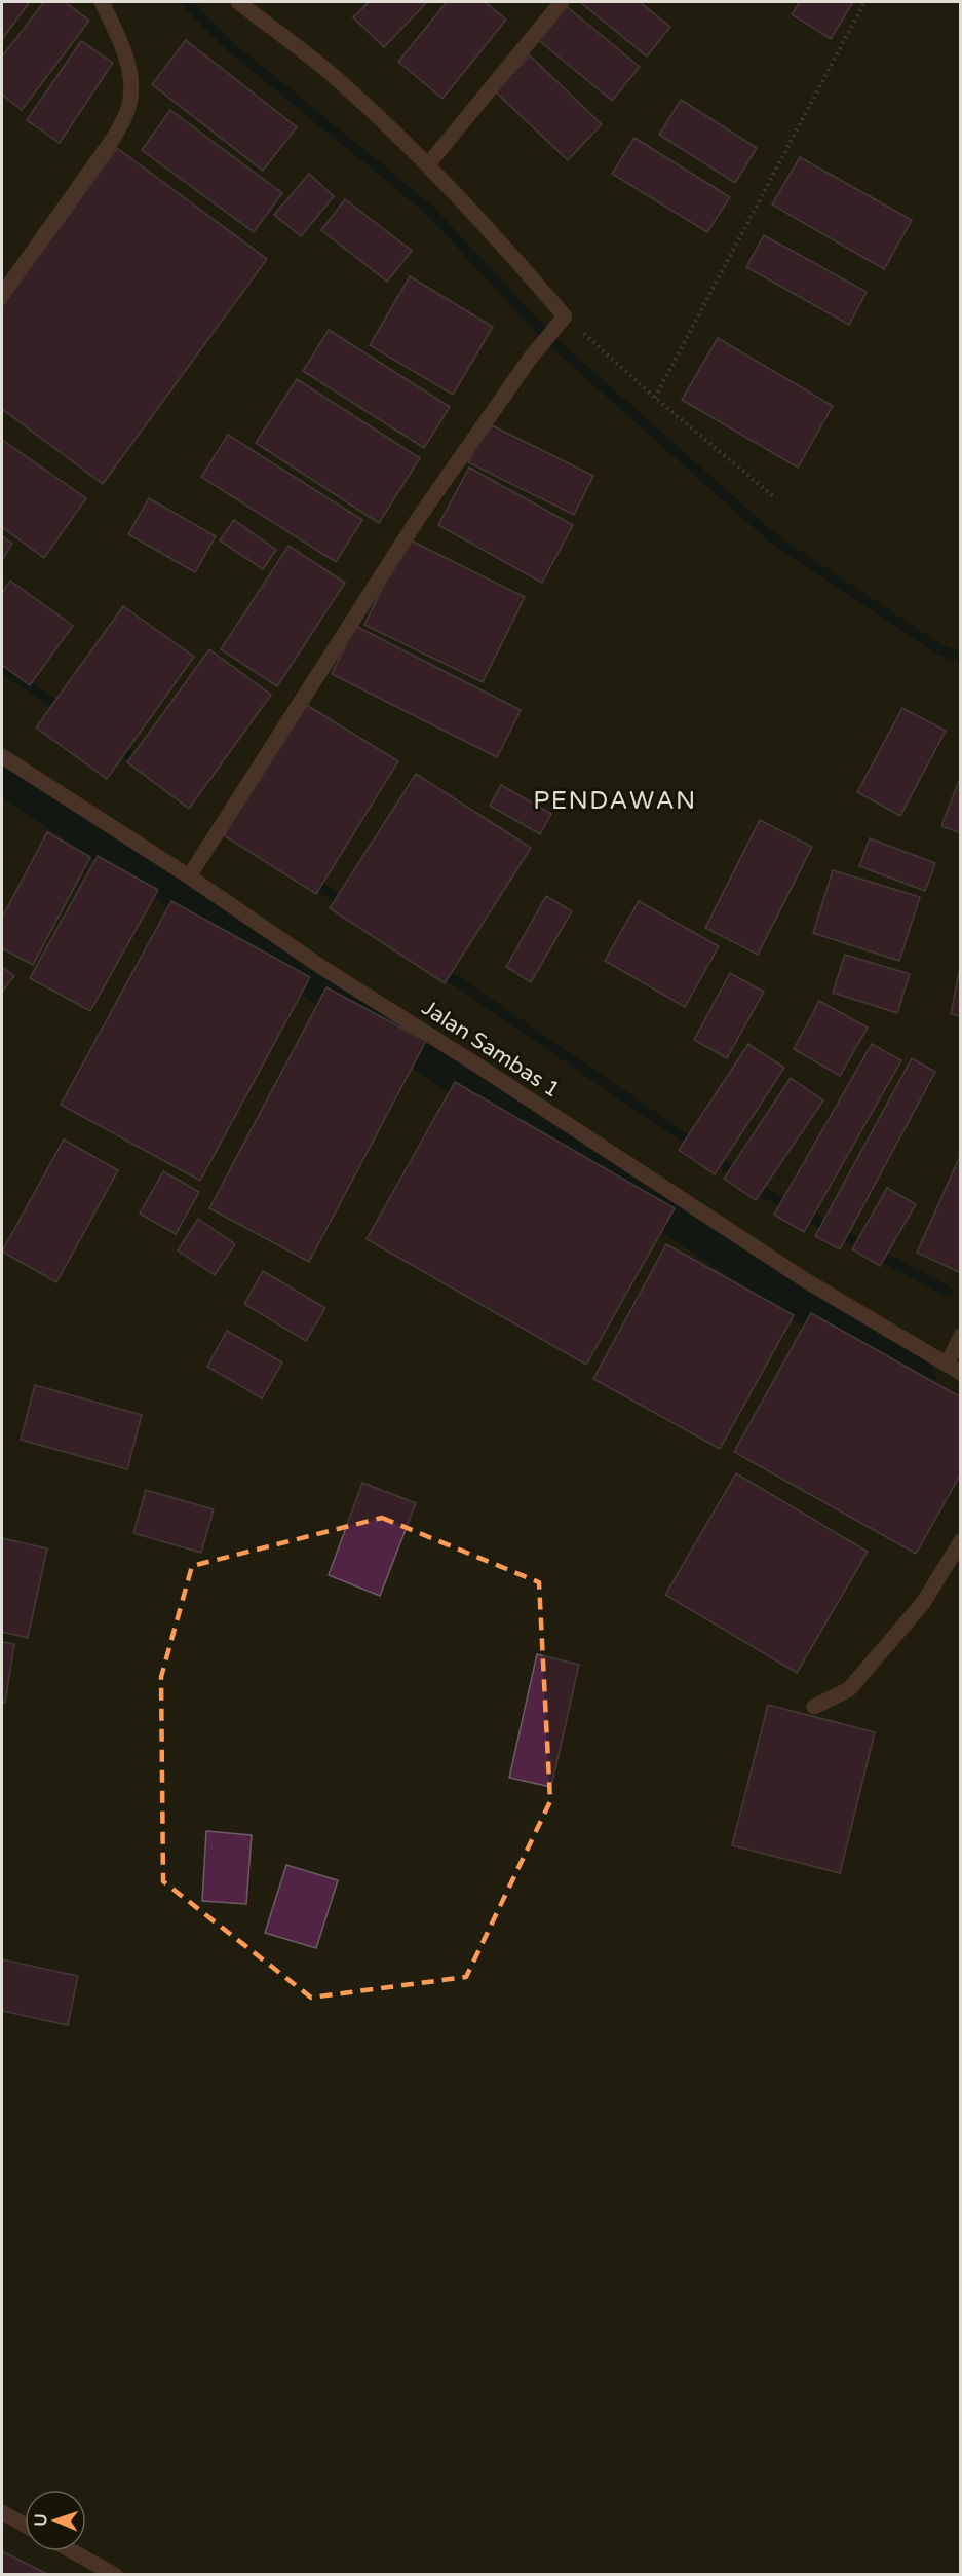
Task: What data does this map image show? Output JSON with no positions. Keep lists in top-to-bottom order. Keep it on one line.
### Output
{"streets":{"street":["Jalan Sambas 1"]},"districts":["PENDAWAN"],"north":"left"}
